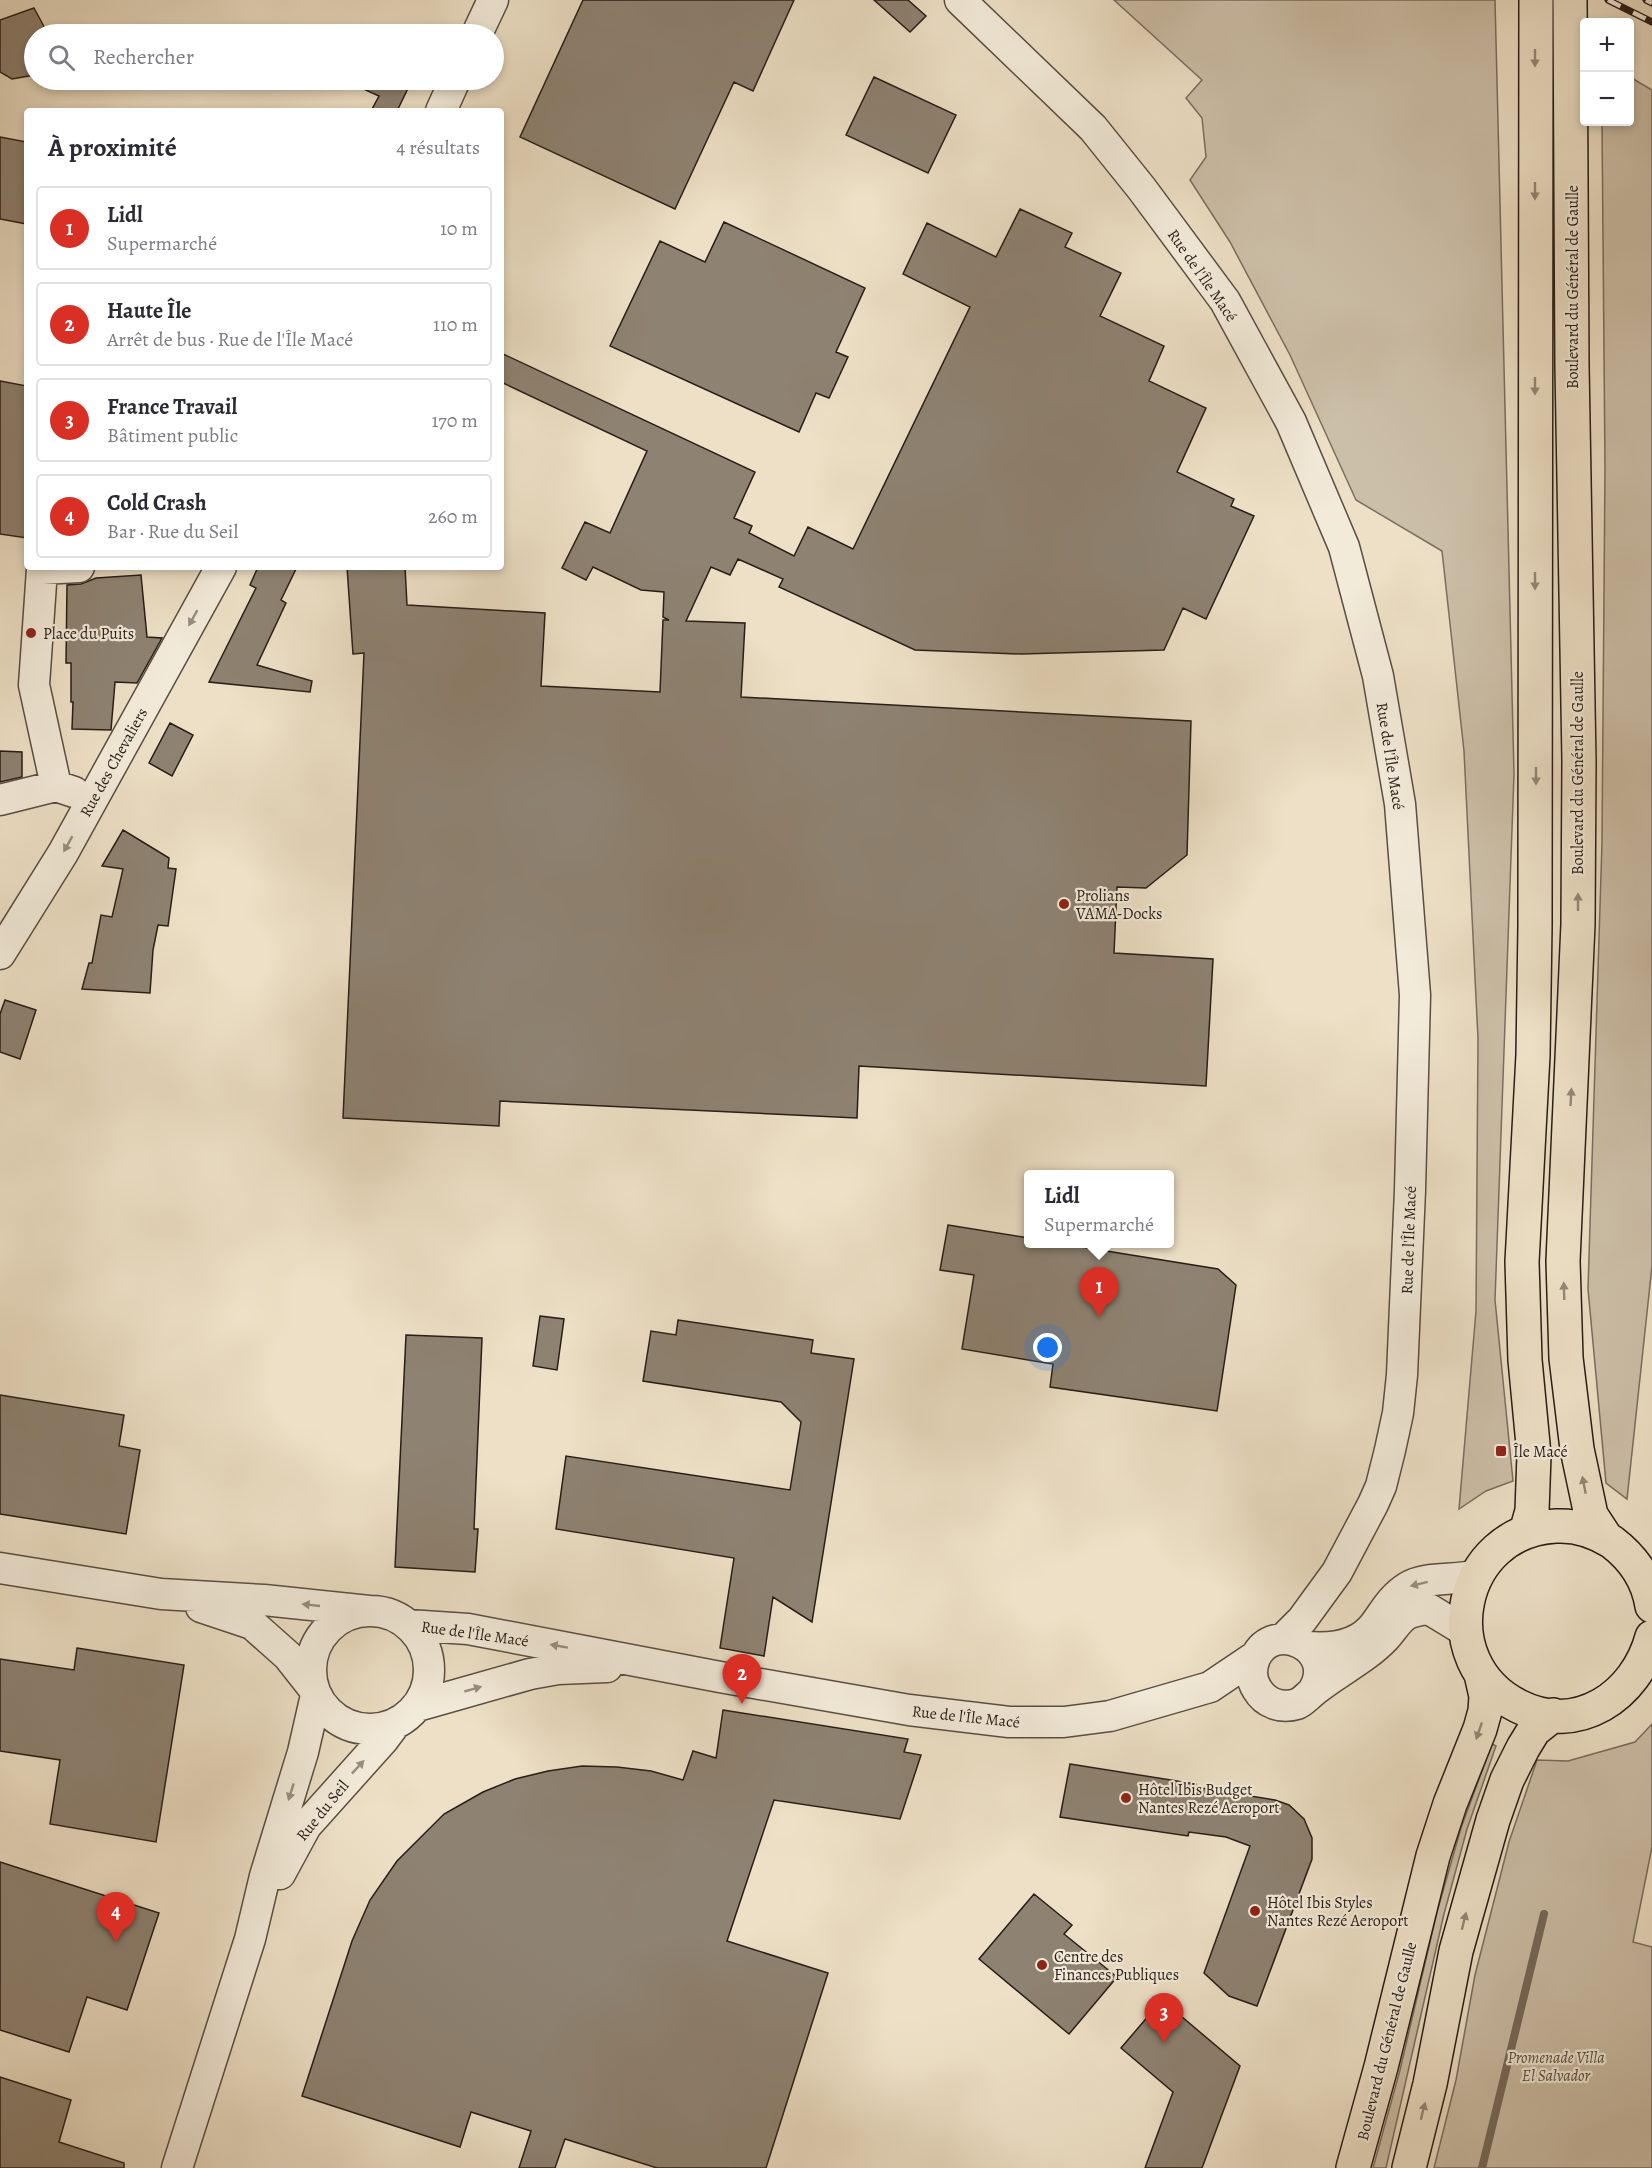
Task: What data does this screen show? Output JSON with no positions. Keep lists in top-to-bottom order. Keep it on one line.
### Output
{"streets":{"main road":["Boulevard du Général de Gaulle"],"street":["Rue de l'Île Macé","Rue des Chevaliers","Rue du Seil"]},"crossings":[["Rue de l'Île Macé","Rue du Seil"]],"one_way":["Rue des Chevaliers"],"parks":["Promenade Villa El Salvador"],"places":{"other":["Place du Puits","Prolians VAMA-Docks","Hôtel Ibis Budget Nantes Rezé Aeroport","Hôtel Ibis Styles Nantes Rezé Aeroport","Centre des Finances Publiques"],"transit":["Île Macé"]},"page":{"map_buttons":["+","−"],"search":"Rechercher","heading":["À proximité","4 résultats"],"list":[{"mark":"1","name":"Lidl","note":"Supermarché","value":"10 m"},{"mark":"2","name":"Haute Île","note":"Arrêt de bus · Rue de l'Île Macé","value":"110 m"},{"mark":"3","name":"France Travail","note":"Bâtiment public","value":"170 m"},{"mark":"4","name":"Cold Crash","note":"Bar · Rue du Seil","value":"260 m"}],"popup":["Lidl","Supermarché"],"pins":["1","2","4","3"]}}
